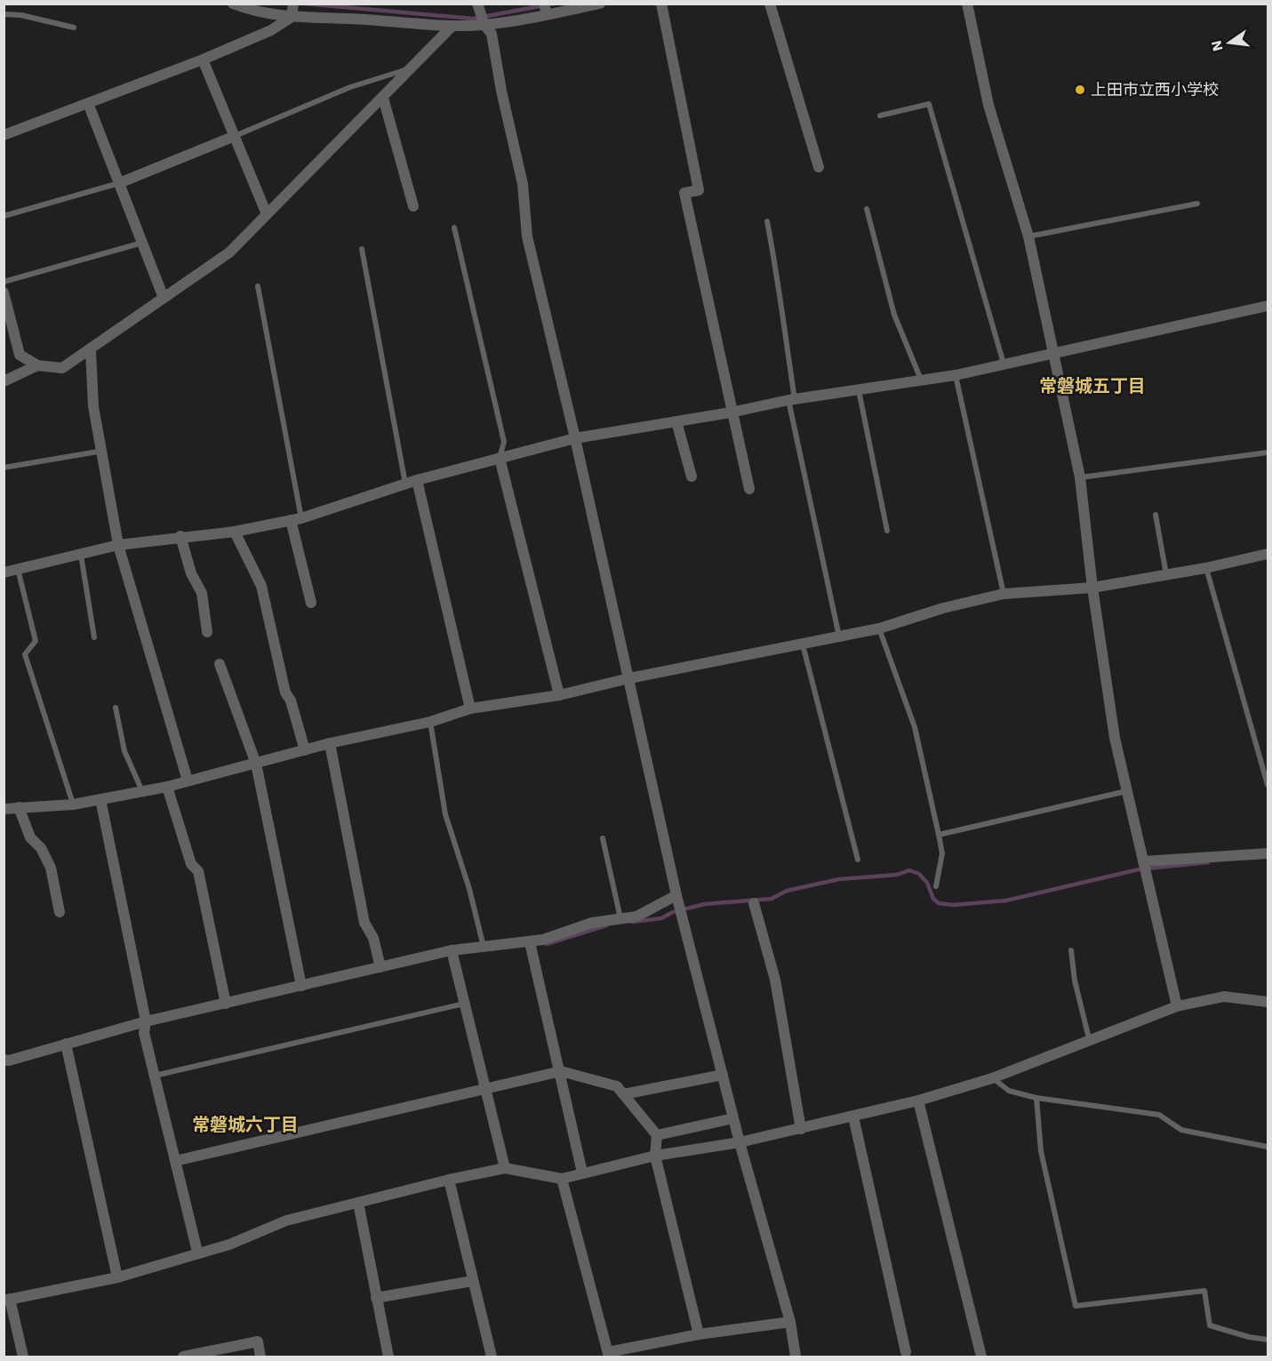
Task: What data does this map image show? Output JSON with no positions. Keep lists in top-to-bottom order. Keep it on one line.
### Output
{"districts":["常磐城五丁目","常磐城六丁目"],"places":["上田市立西小学校"],"north":"left"}
